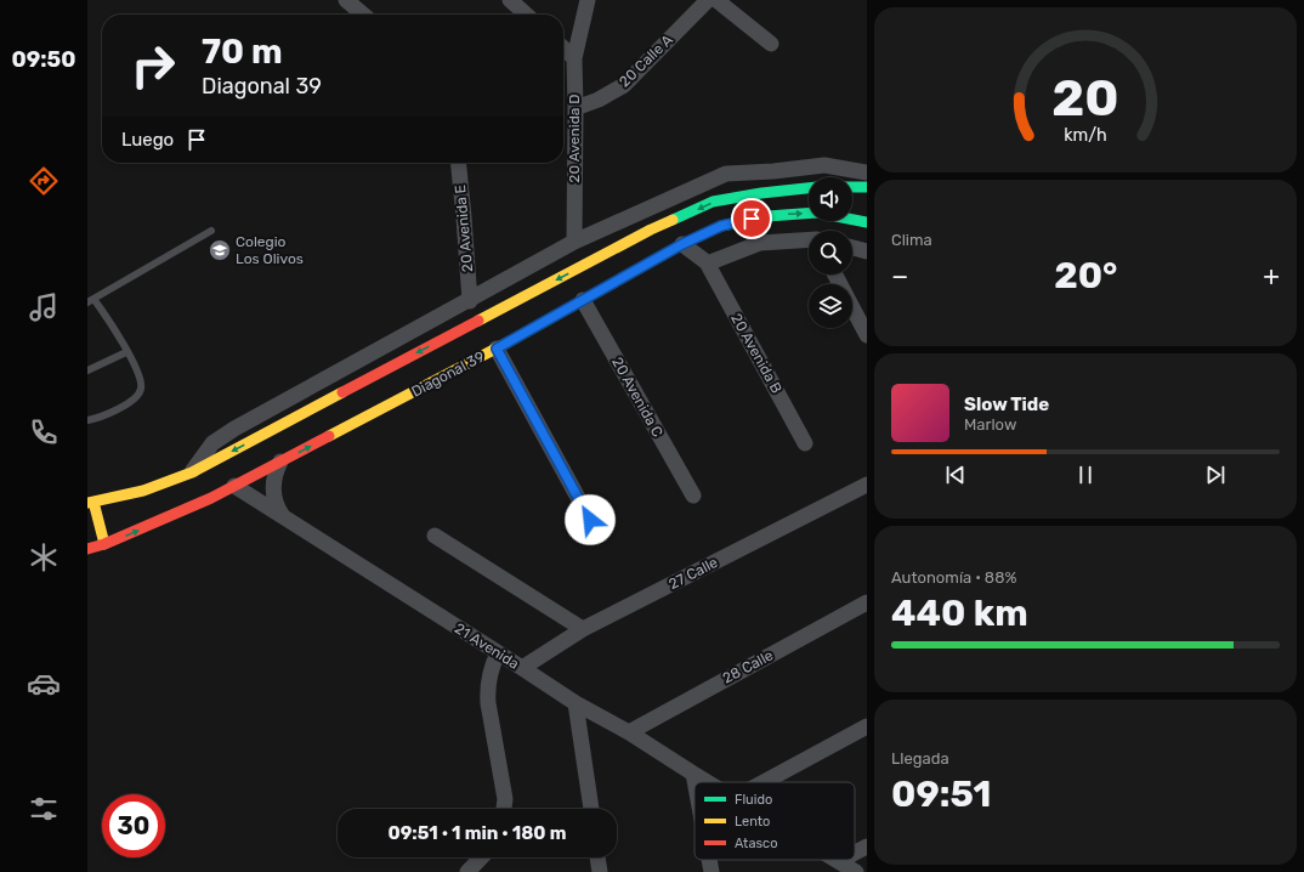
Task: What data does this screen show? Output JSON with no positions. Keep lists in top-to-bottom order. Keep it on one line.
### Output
{"streets":{"street":["20 Calle A","20 Avenida D","20 Avenida E","20 Avenida B","Diagonal 39","20 Avenida C","27 Calle","21 Avenida","28 Calle"]},"crossings":[["20 Calle A","20 Avenida D"],["Diagonal 39","20 Avenida C"],["Diagonal 39","21 Avenida"],["27 Calle","21 Avenida"],["21 Avenida","28 Calle"]],"places":{"school or university":["Colegio Los Olivos"]},"legend":["Fluido","Lento","Atasco"],"page":{"tabs":"09:50","turn":["70 m","Diagonal 39"],"then":"Luego","tile":["Clima",["Autonomía · 88%","440 km"],["Llegada","09:51"]],"heat":["−","20°","+"],"song":["Slow Tide","Marlow"],"limit":"30","trip":"09:51 · 1 min · 180 m","gauge":["20","km/h"]}}
